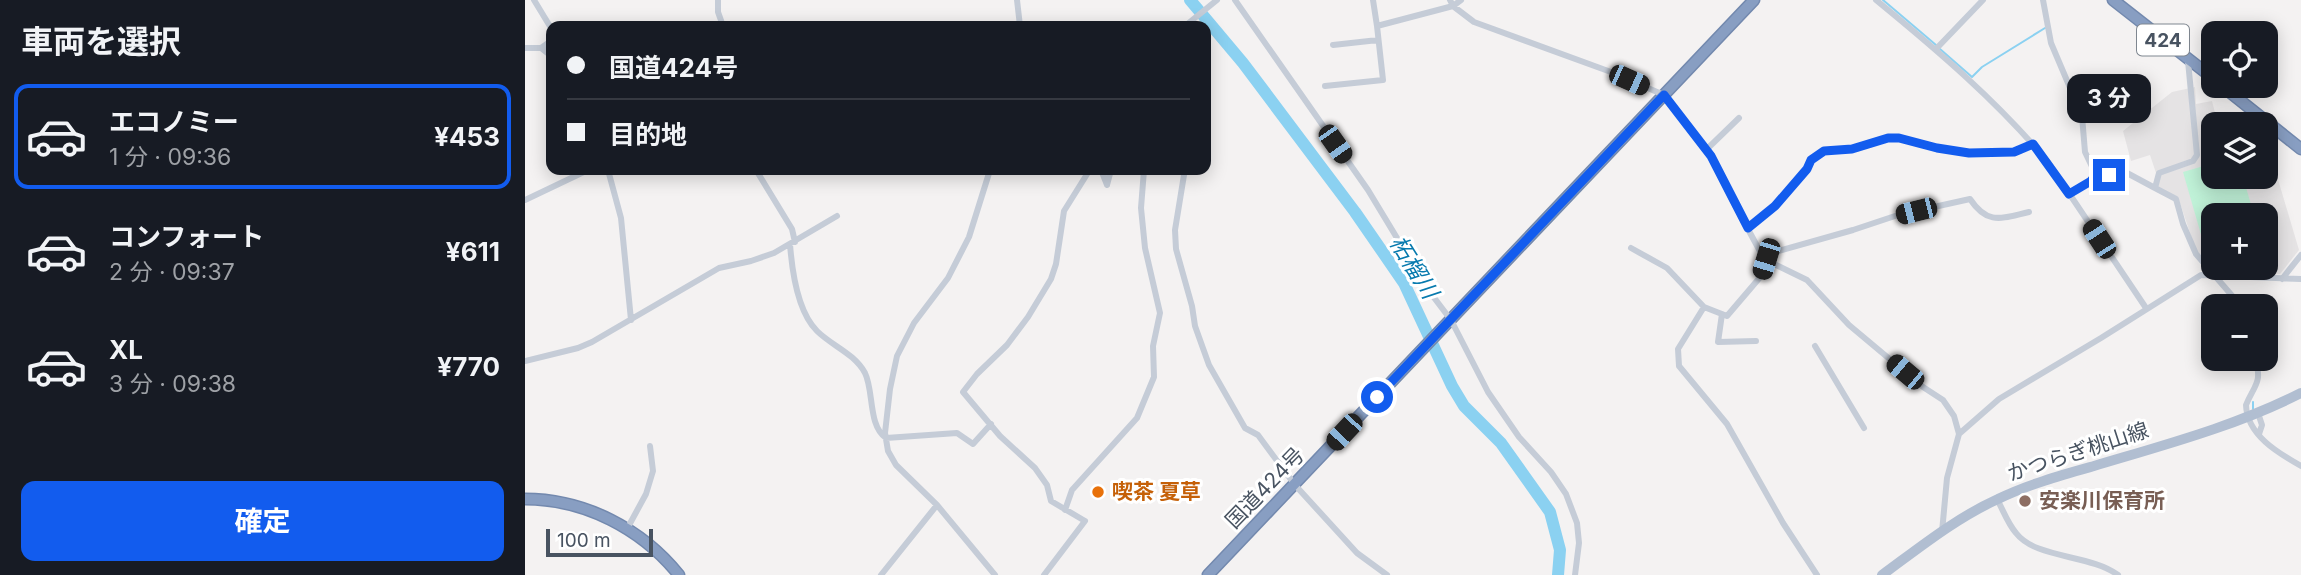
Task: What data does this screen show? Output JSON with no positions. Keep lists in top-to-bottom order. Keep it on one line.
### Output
{"streets":{"highway":["424","国道424号"],"main road":["かつらぎ桃山線"]},"water":["柘榴川"],"places":["喫茶 夏草","安楽川保育所"],"scale_bar":"100 m","page":{"heading":"車両を選択","map_buttons":["+","−"],"banner":["国道424号","目的地"],"bubble":"3 分","list":[{"name":"エコノミー","note":"1 分 · 09:36","value":"¥453"},{"name":"コンフォート","note":"2 分 · 09:37","value":"¥611"},{"name":"XL","note":"3 分 · 09:38","value":"¥770"}],"buttons":"確定","scale":"100 m"}}
